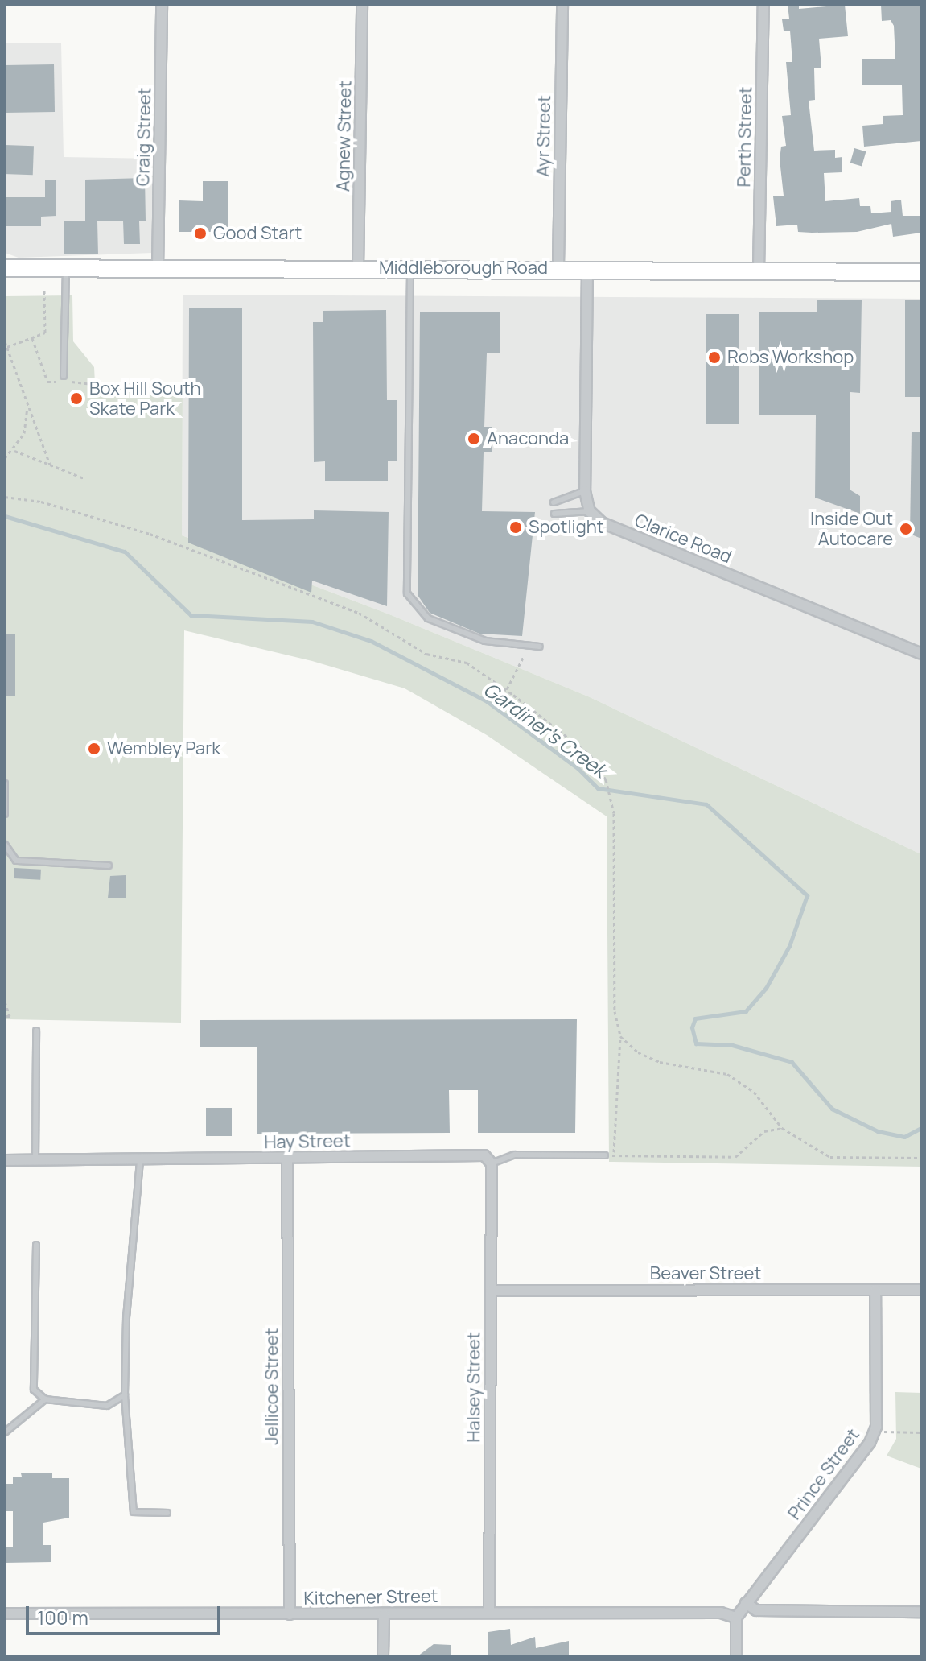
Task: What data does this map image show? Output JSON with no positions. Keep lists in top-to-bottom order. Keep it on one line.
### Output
{"streets":{"main road":["Middleborough Road"],"street":["Agnew Street","Ayr Street","Craig Street","Perth Street","Clarice Road","Hay Street","Beaver Street","Jellicoe Street","Halsey Street","Prince Street","Kitchener Street"]},"crossings":[["Agnew Street","Middleborough Road"],["Ayr Street","Middleborough Road"],["Craig Street","Middleborough Road"],["Perth Street","Middleborough Road"],["Hay Street","Jellicoe Street"],["Hay Street","Halsey Street"],["Beaver Street","Halsey Street"],["Beaver Street","Prince Street"],["Jellicoe Street","Kitchener Street"],["Halsey Street","Kitchener Street"],["Prince Street","Kitchener Street"]],"water":["Gardiner's Creek"],"places":["Good Start","Robs Workshop","Box Hill South Skate Park","Anaconda","Spotlight","Inside Out Autocare","Wembley Park"],"scale_bar":"100 m"}
